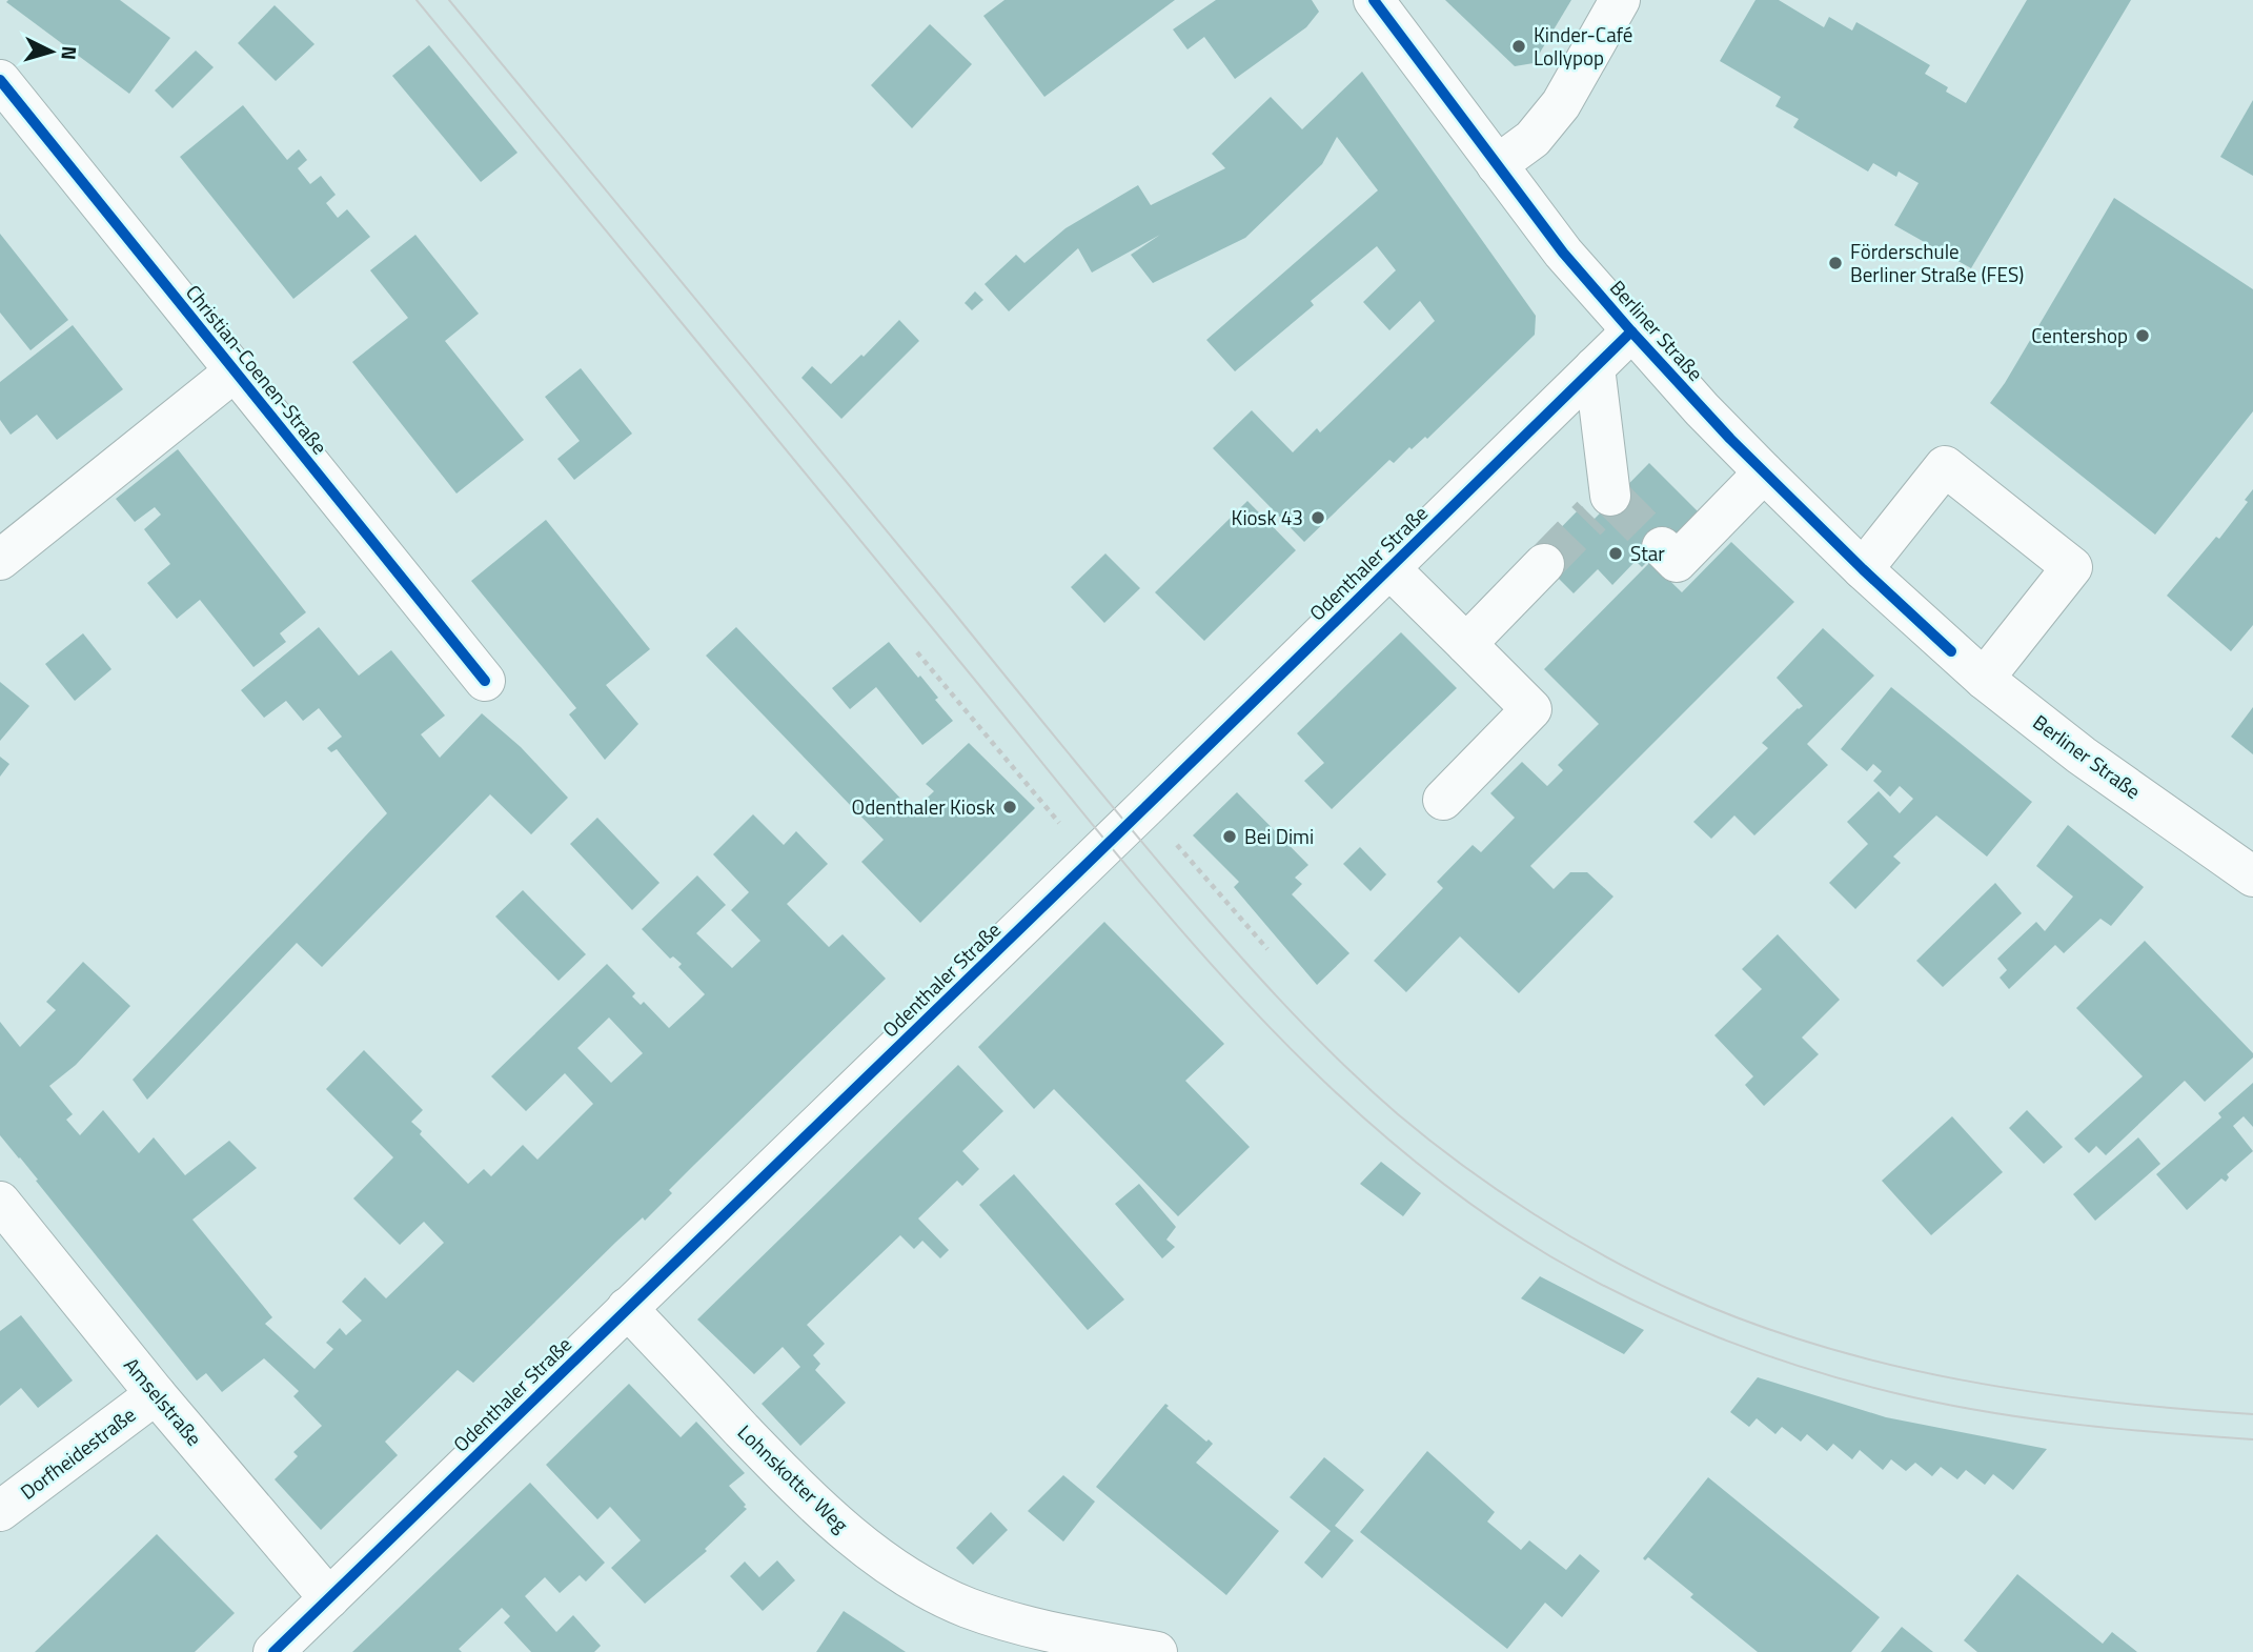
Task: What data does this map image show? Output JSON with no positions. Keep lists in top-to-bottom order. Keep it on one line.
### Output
{"streets":{"main road":["Berliner Straße","Christian-Coenen-Straße","Odenthaler Straße","Amselstraße","Dorfheidestraße","Lohnskotter Weg"]},"crossings":[["Berliner Straße","Odenthaler Straße"],["Odenthaler Straße","Amselstraße"],["Odenthaler Straße","Lohnskotter Weg"],["Amselstraße","Dorfheidestraße"]],"places":["Kinder-Café Lollypop","Förderschule Berliner Straße (FES)","Centershop","Kiosk 43","Star","Odenthaler Kiosk","Bei Dimi"],"north":"right"}
